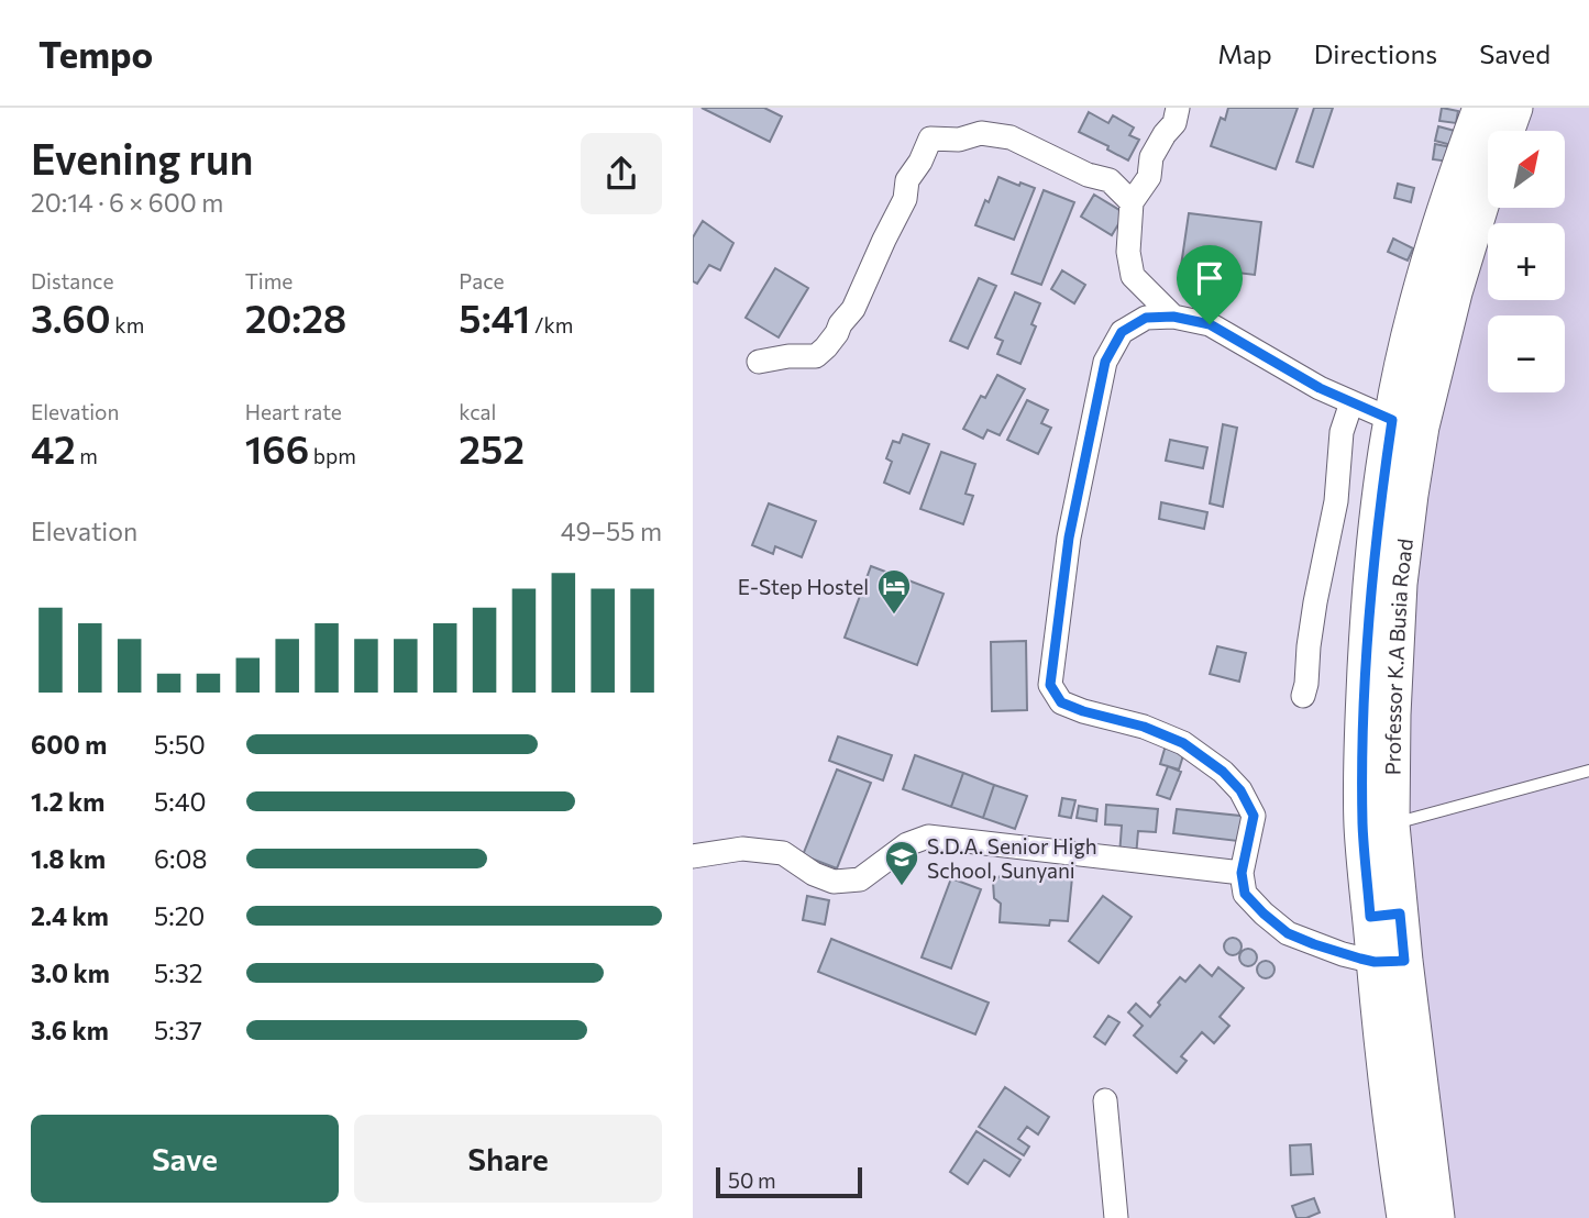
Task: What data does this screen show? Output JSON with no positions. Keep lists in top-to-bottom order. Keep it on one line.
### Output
{"streets":{"main road":["Professor K.A Busia Road"]},"places":{"hotel":["E-Step Hostel"],"school or university":["S.D.A. Senior High School, Sunyani"]},"scale_bar":"50 m","north":"top right","page":{"header":"Tempo","nav":["Map","Directions","Saved"],"heading":["Evening run","20:14 · 6 × 600 m"],"map_buttons":["+","−"],"stats":[["Distance","3.60 km"],["Time","20:28"],["Pace","5:41 /km"],["Elevation","42 m"],["Heart rate","166 bpm"],["kcal","252"]],"chart":["Elevation","49–55 m"],"list":[{"name":"600 m","note":"5:50"},{"name":"1.2 km","note":"5:40"},{"name":"1.8 km","note":"6:08"},{"name":"2.4 km","note":"5:20"},{"name":"3.0 km","note":"5:32"},{"name":"3.6 km","note":"5:37"}],"buttons":["Save","Share"],"scale":"50 m"}}
